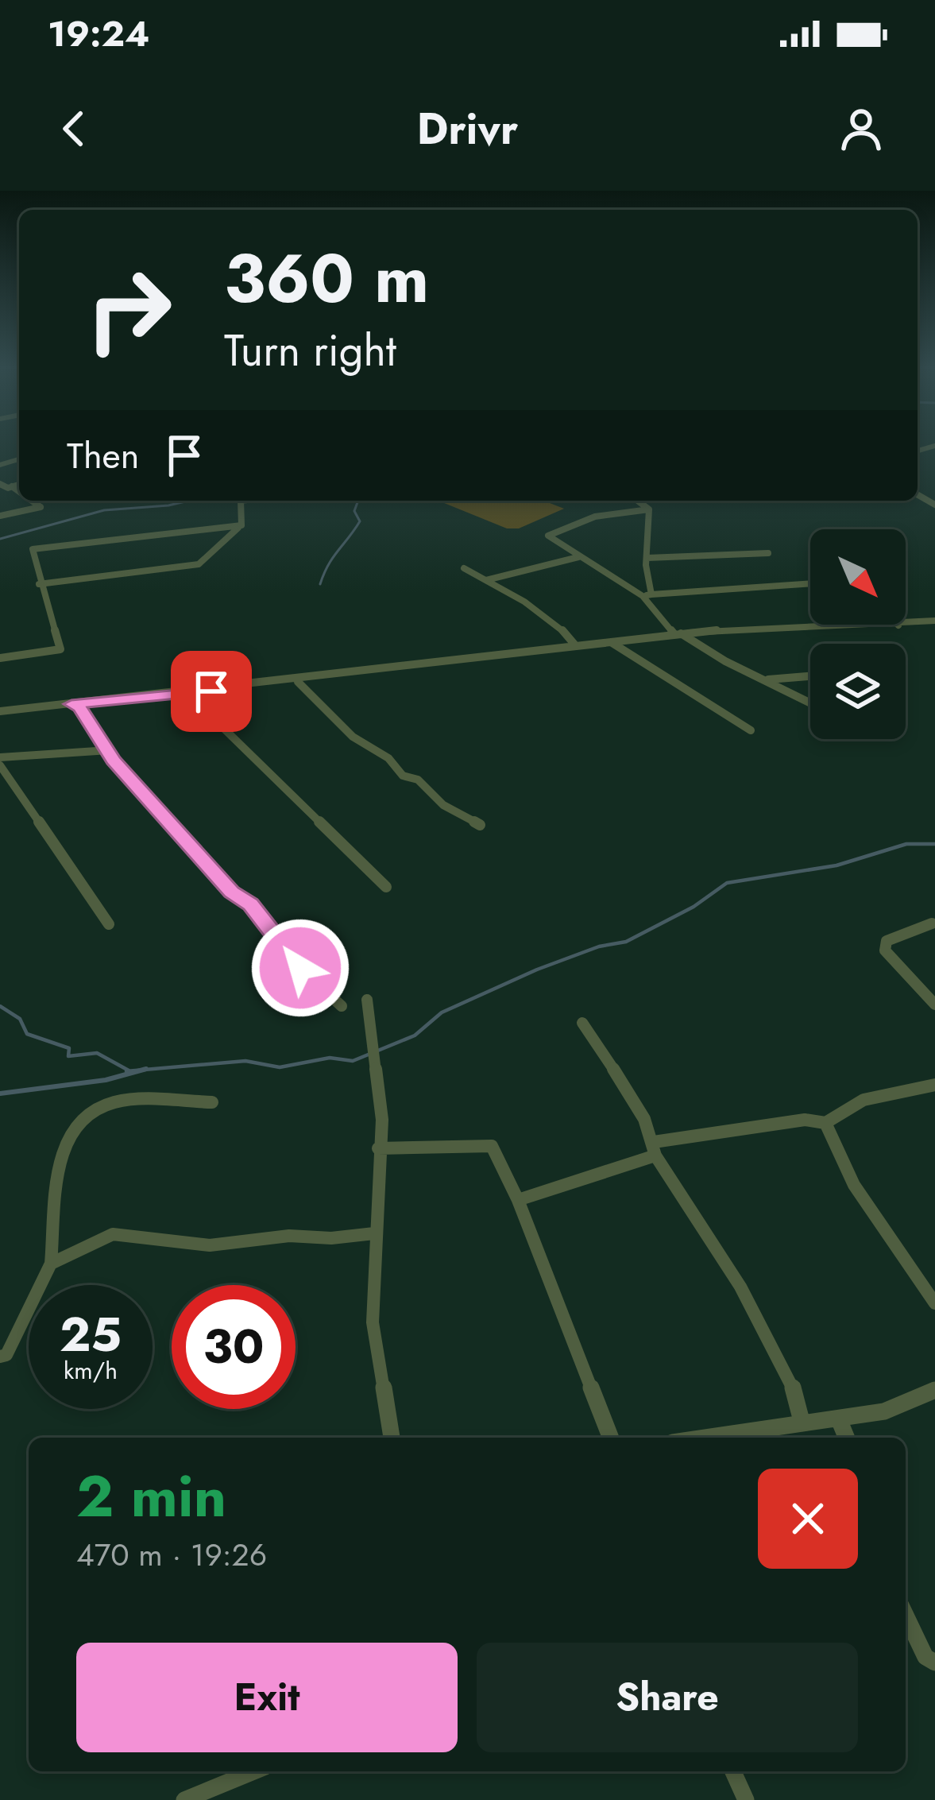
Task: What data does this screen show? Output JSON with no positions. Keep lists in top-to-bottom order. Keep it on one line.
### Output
{"north":"bottom right","page":{"status":"19:24","header":"Drivr","turn":["360 m","Turn right"],"then":"Then","speed":"25 km/h","limit":"30","heading":["2 min","470 m · 19:26"],"buttons":["Exit","Share"]}}
